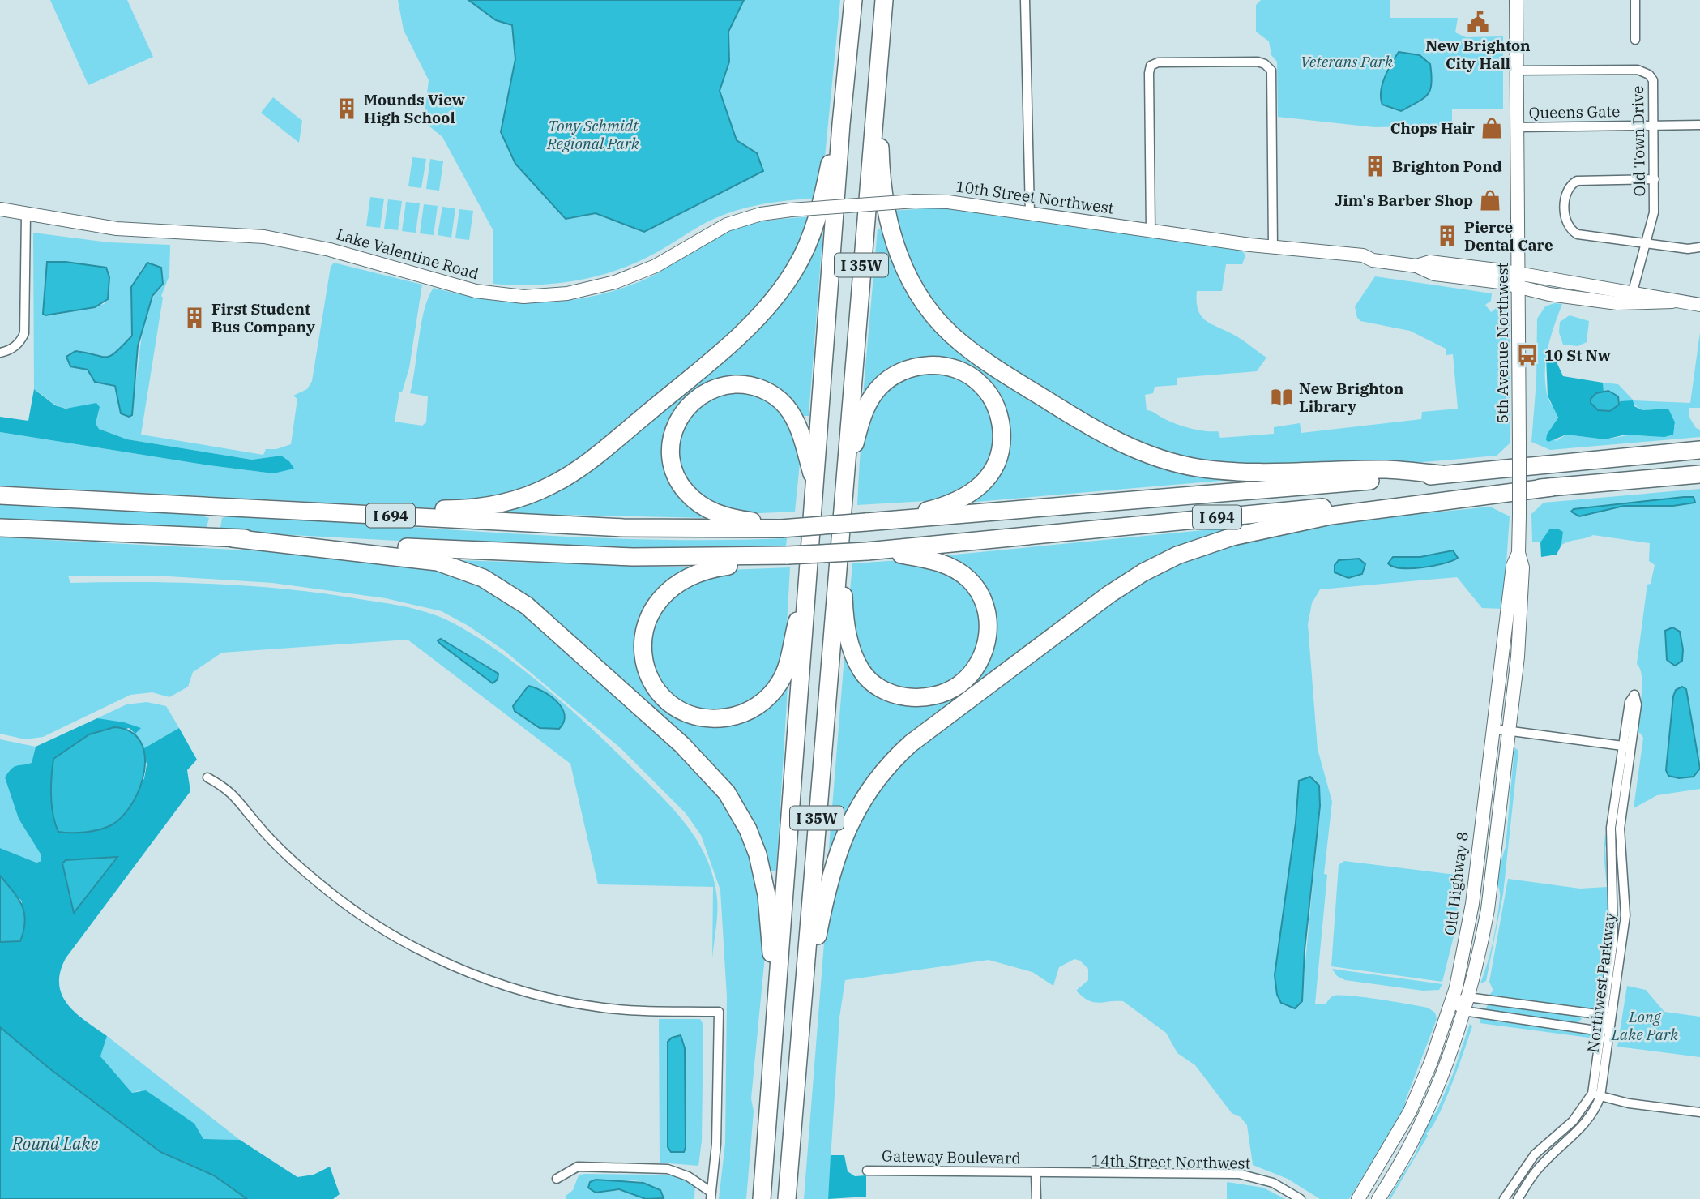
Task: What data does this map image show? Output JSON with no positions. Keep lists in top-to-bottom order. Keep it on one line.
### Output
{"streets":{"highway":["I 35W","I 694"],"street":["Queens Gate","Old Town Drive","10th Street Northwest","Lake Valentine Road","5th Avenue Northwest","Old Highway 8","Northwest Parkway","Gateway Boulevard","14th Street Northwest"]},"crossings":[["Queens Gate","Old Town Drive"],["Queens Gate","5th Avenue Northwest"],["Old Town Drive","10th Street Northwest"],["Old Town Drive","5th Avenue Northwest"],["10th Street Northwest","Lake Valentine Road"],["10th Street Northwest","5th Avenue Northwest"],["5th Avenue Northwest","Old Highway 8"],["Gateway Boulevard","14th Street Northwest"]],"water":["Round Lake"],"parks":["Veterans Park","Tony Schmidt Regional Park","Long Lake Park"],"places":{"public building":["New Brighton City Hall"],"building":["Mounds View High School","Brighton Pond","Pierce Dental Care","First Student Bus Company"],"shop":["Chops Hair","Jim's Barber Shop"],"bus stop":["10 St Nw"],"library":["New Brighton Library"]}}
